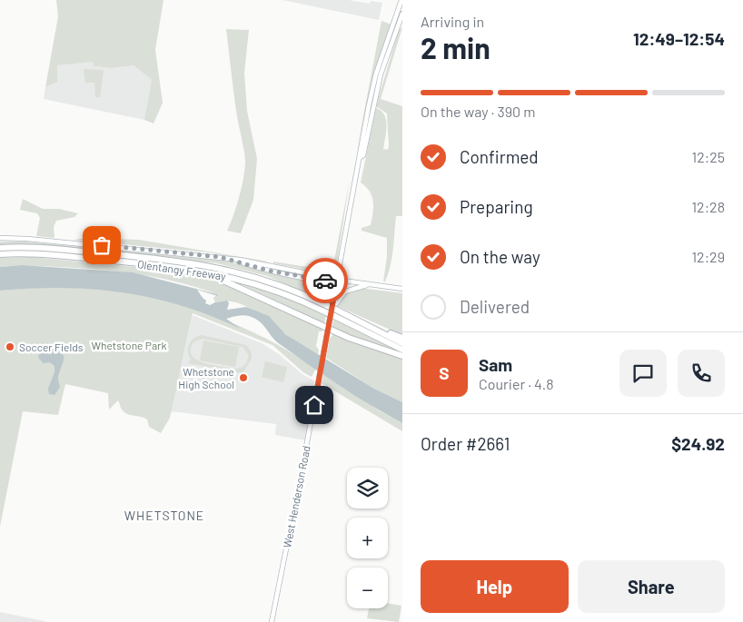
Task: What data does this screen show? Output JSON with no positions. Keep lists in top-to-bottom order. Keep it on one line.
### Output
{"streets":{"highway":["Olentangy Freeway"],"main road":["West Henderson Road"]},"crossings":[["Olentangy Freeway","West Henderson Road"]],"districts":["WHETSTONE"],"parks":["Whetstone Park"],"places":["Soccer Fields","Whetstone High School"],"page":{"heading":["2 min","Arriving in","12:49–12:54"],"panel":["Sam","Courier · 4.8","Order #2661","$24.92"],"bar":"On the way · 390 m","list":[["Confirmed","12:25"],["Preparing","12:28"],["On the way","12:29"],"Delivered"],"round":"S","map_buttons":["+","−"],"buttons":["Help","Share"]}}
